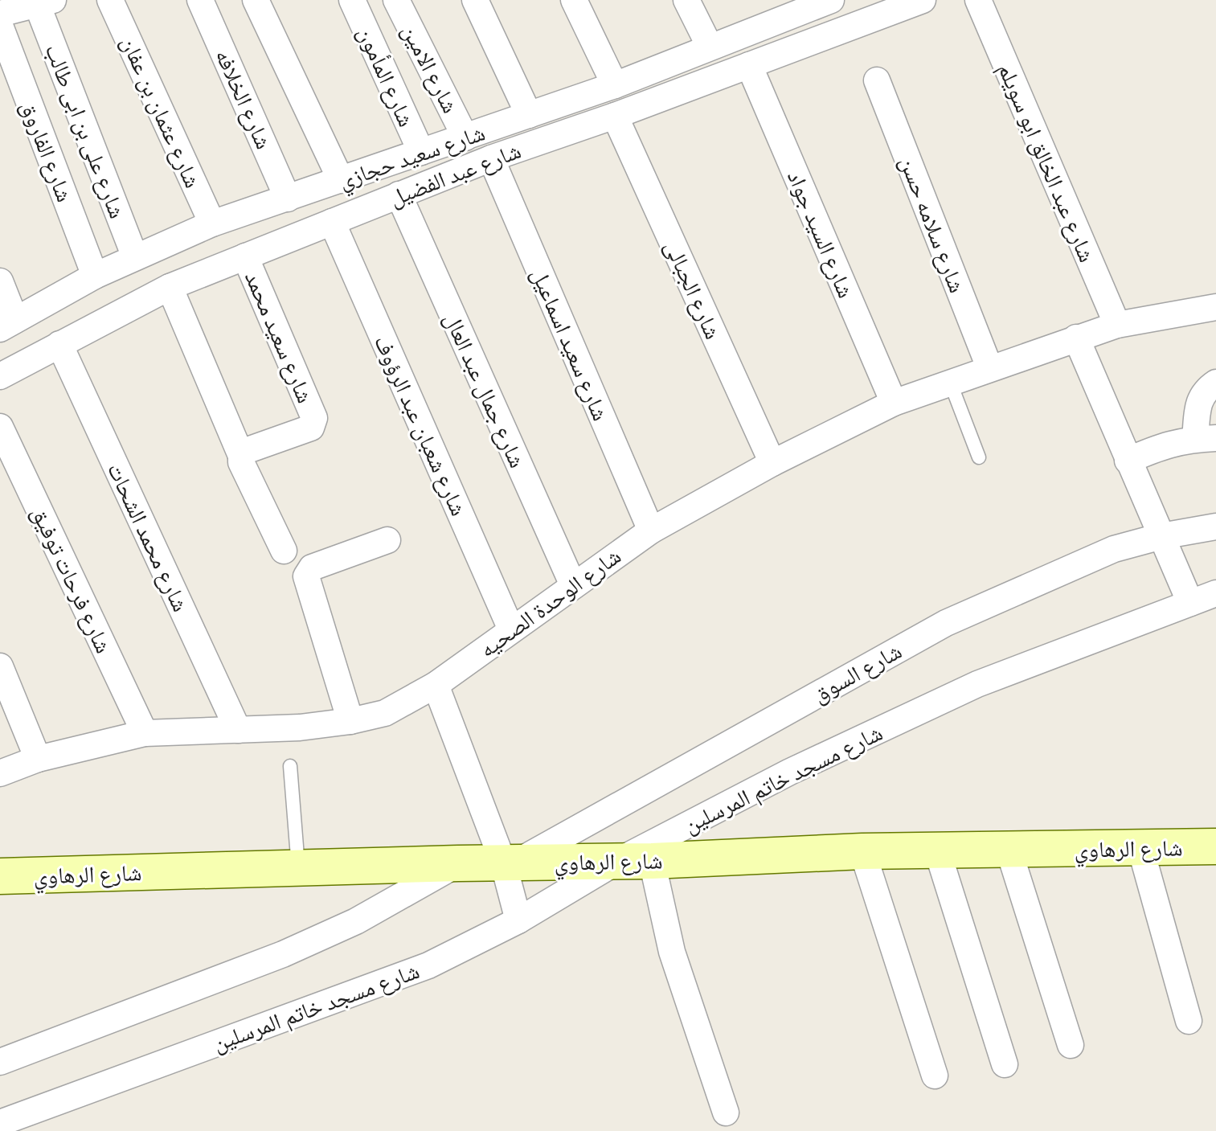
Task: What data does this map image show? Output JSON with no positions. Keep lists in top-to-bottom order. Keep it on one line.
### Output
{"streets":{"street":["شارع الامين","شارع المأمون","شارع الخلافه","شارع عثمان بن عفان","شارع على بن ابى طالب","شارع الفاروق","شارع سعيد حجازي","شارع عبد الخالق ابو سويلم","شارع عبد الفضيل","شارع سلامه حسن","شارع السيد جواد","شارع الجبالى","شارع سعيد محمد","شارع سعيد اسماعيل","شارع جمال عبد العال","شارع شعبان عبد الرؤوف","شارع محمد الشحات","شارع فرحات توفيق","شارع الوحدة الصحيه","شارع السوق","شارع مسجد خاتم المرسلين","شارع الرهاوي"]},"crossings":[["شارع الامين","شارع سعيد حجازي"],["شارع المأمون","شارع سعيد حجازي"],["شارع الخلافه","شارع سعيد حجازي"],["شارع عثمان بن عفان","شارع سعيد حجازي"],["شارع على بن ابى طالب","شارع سعيد حجازي"],["شارع الفاروق","شارع سعيد حجازي"],["شارع عبد الخالق ابو سويلم","شارع الوحدة الصحيه"],["شارع عبد الفضيل","شارع السيد جواد"],["شارع عبد الفضيل","شارع الجبالى"],["شارع عبد الفضيل","شارع سعيد محمد"],["شارع عبد الفضيل","شارع سعيد اسماعيل"],["شارع عبد الفضيل","شارع جمال عبد العال"],["شارع عبد الفضيل","شارع شعبان عبد الرؤوف"],["شارع عبد الفضيل","شارع محمد الشحات"],["شارع سلامه حسن","شارع الوحدة الصحيه"],["شارع السيد جواد","شارع الوحدة الصحيه"],["شارع الجبالى","شارع الوحدة الصحيه"],["شارع سعيد اسماعيل","شارع الوحدة الصحيه"],["شارع جمال عبد العال","شارع الوحدة الصحيه"],["شارع شعبان عبد الرؤوف","شارع الوحدة الصحيه"],["شارع محمد الشحات","شارع الوحدة الصحيه"],["شارع فرحات توفيق","شارع الوحدة الصحيه"],["شارع السوق","شارع الرهاوي"],["شارع مسجد خاتم المرسلين","شارع الرهاوي"]]}
